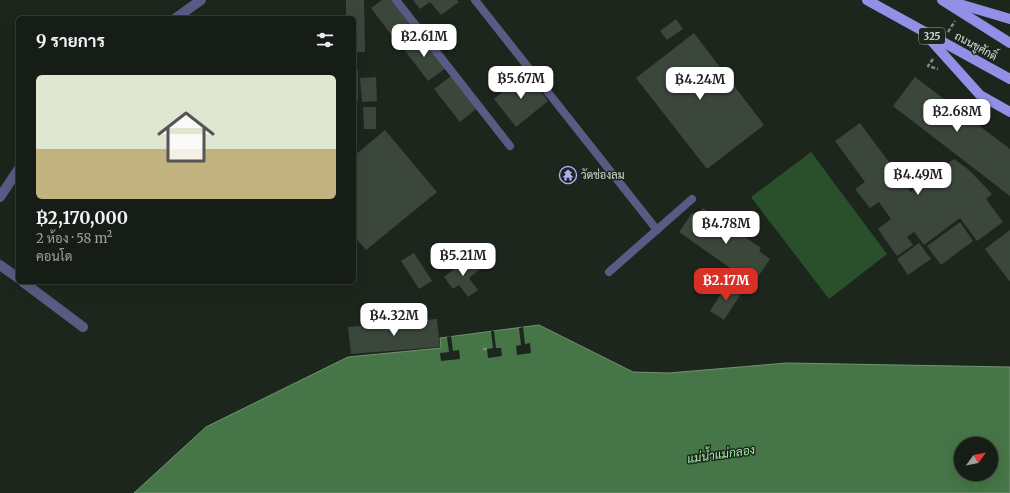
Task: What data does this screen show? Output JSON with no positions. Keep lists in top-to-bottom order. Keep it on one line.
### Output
{"streets":{"main road":["325","ถนนชูศักดิ์"]},"water":["แม่น้ำแม่กลอง"],"places":{"temple":["วัดช่องลม"]},"north":"top right","page":{"heading":"9 รายการ","price":["฿2.61M","฿5.67M","฿4.24M","฿2.68M","฿4.49M","฿4.78M","฿5.21M","฿2.17M","฿4.32M"],"list":[{"name":"฿2,170,000","note":"2 ห้อง · 58 m² · คอนโด"}]}}
